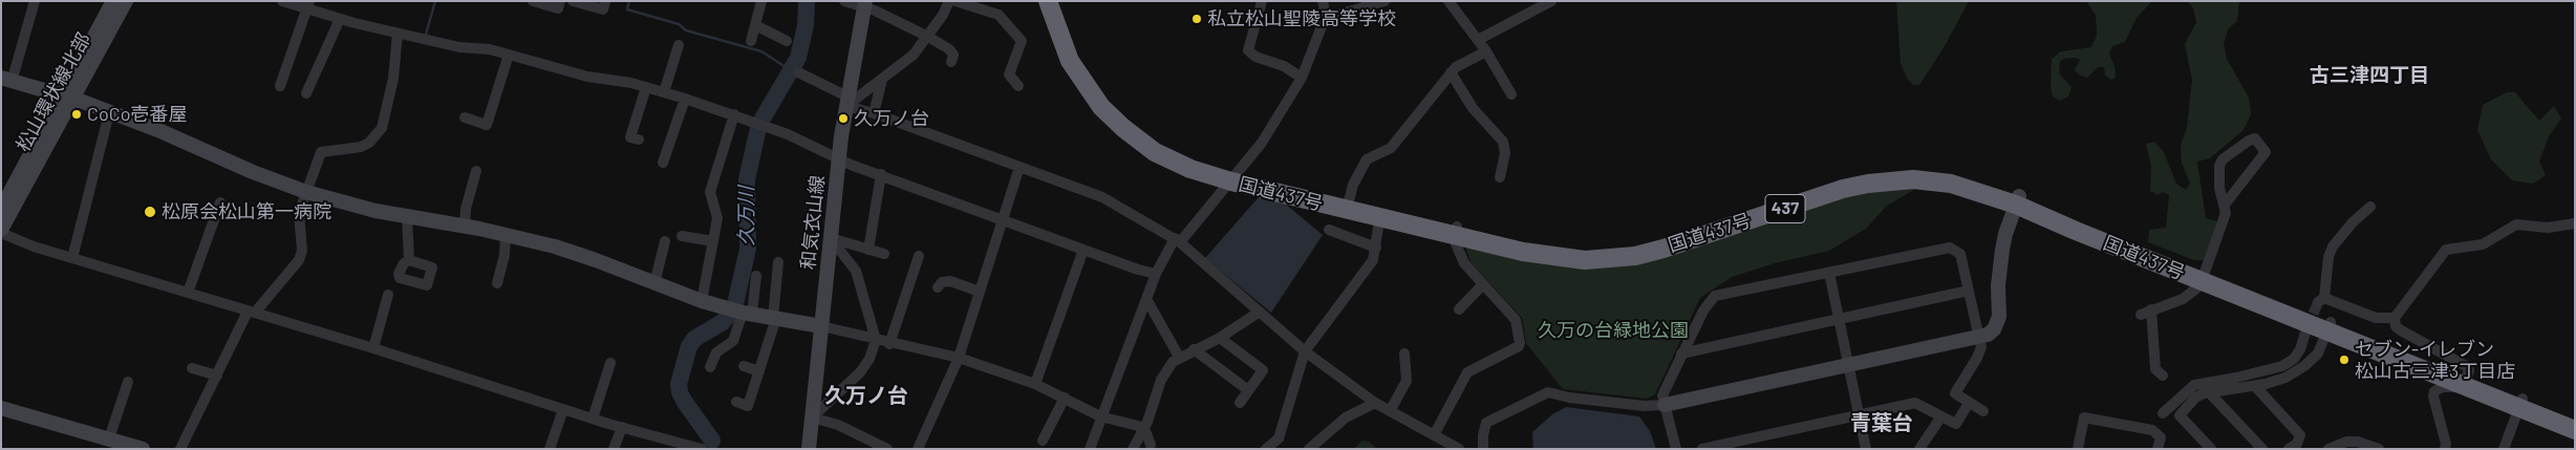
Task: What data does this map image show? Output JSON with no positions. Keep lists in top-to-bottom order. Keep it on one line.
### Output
{"streets":{"highway":["国道437号","437"],"street":["松山環状線北部","和気衣山線"]},"districts":["古三津四丁目","久万ノ台","青葉台"],"water":["久万川"],"parks":["久万の台緑地公園"],"places":["私立松山聖陵高等学校","CoCo壱番屋","久万ノ台","松原会松山第一病院","セブン-イレブン 松山古三津3丁目店"]}
